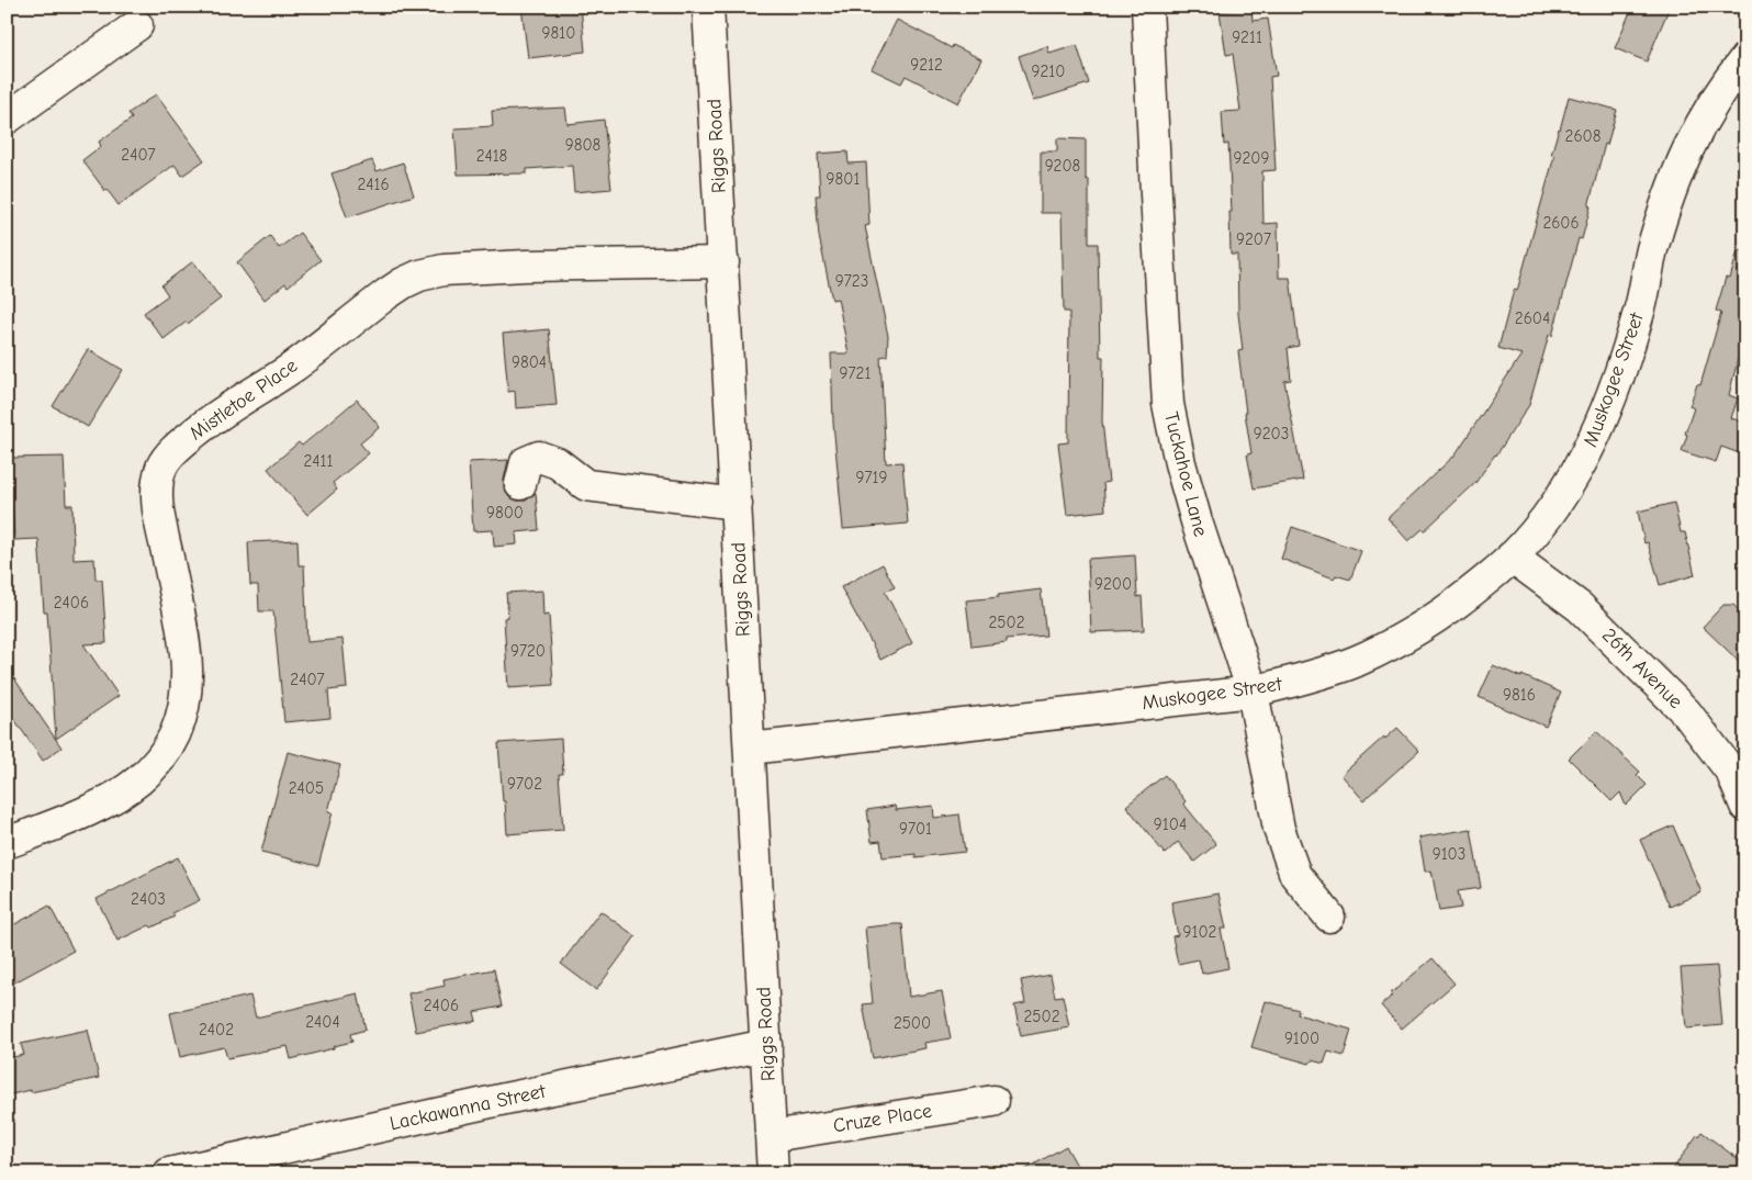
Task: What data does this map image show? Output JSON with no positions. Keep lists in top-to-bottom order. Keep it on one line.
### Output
{"streets":{"street":["Riggs Road","Muskogee Street","Mistletoe Place","Tuckahoe Lane","26th Avenue","Lackawanna Street","Cruze Place"]},"crossings":[["Riggs Road","Muskogee Street"],["Riggs Road","Mistletoe Place"],["Riggs Road","Lackawanna Street"],["Riggs Road","Cruze Place"],["Muskogee Street","Tuckahoe Lane"],["Muskogee Street","26th Avenue"]],"house_numbers":["9810","9211","9212","9210","2608","9808","2407","2418","9209","9208","9801","2416","2606","9207","9723","2604","9804","9721","9203","2411","9719","9800","9200","2406","2502","9720","2407","9816","9702","2405","9104","9701","9103","2403","9102","2406","2502","2404","2500","2402","9100"]}
